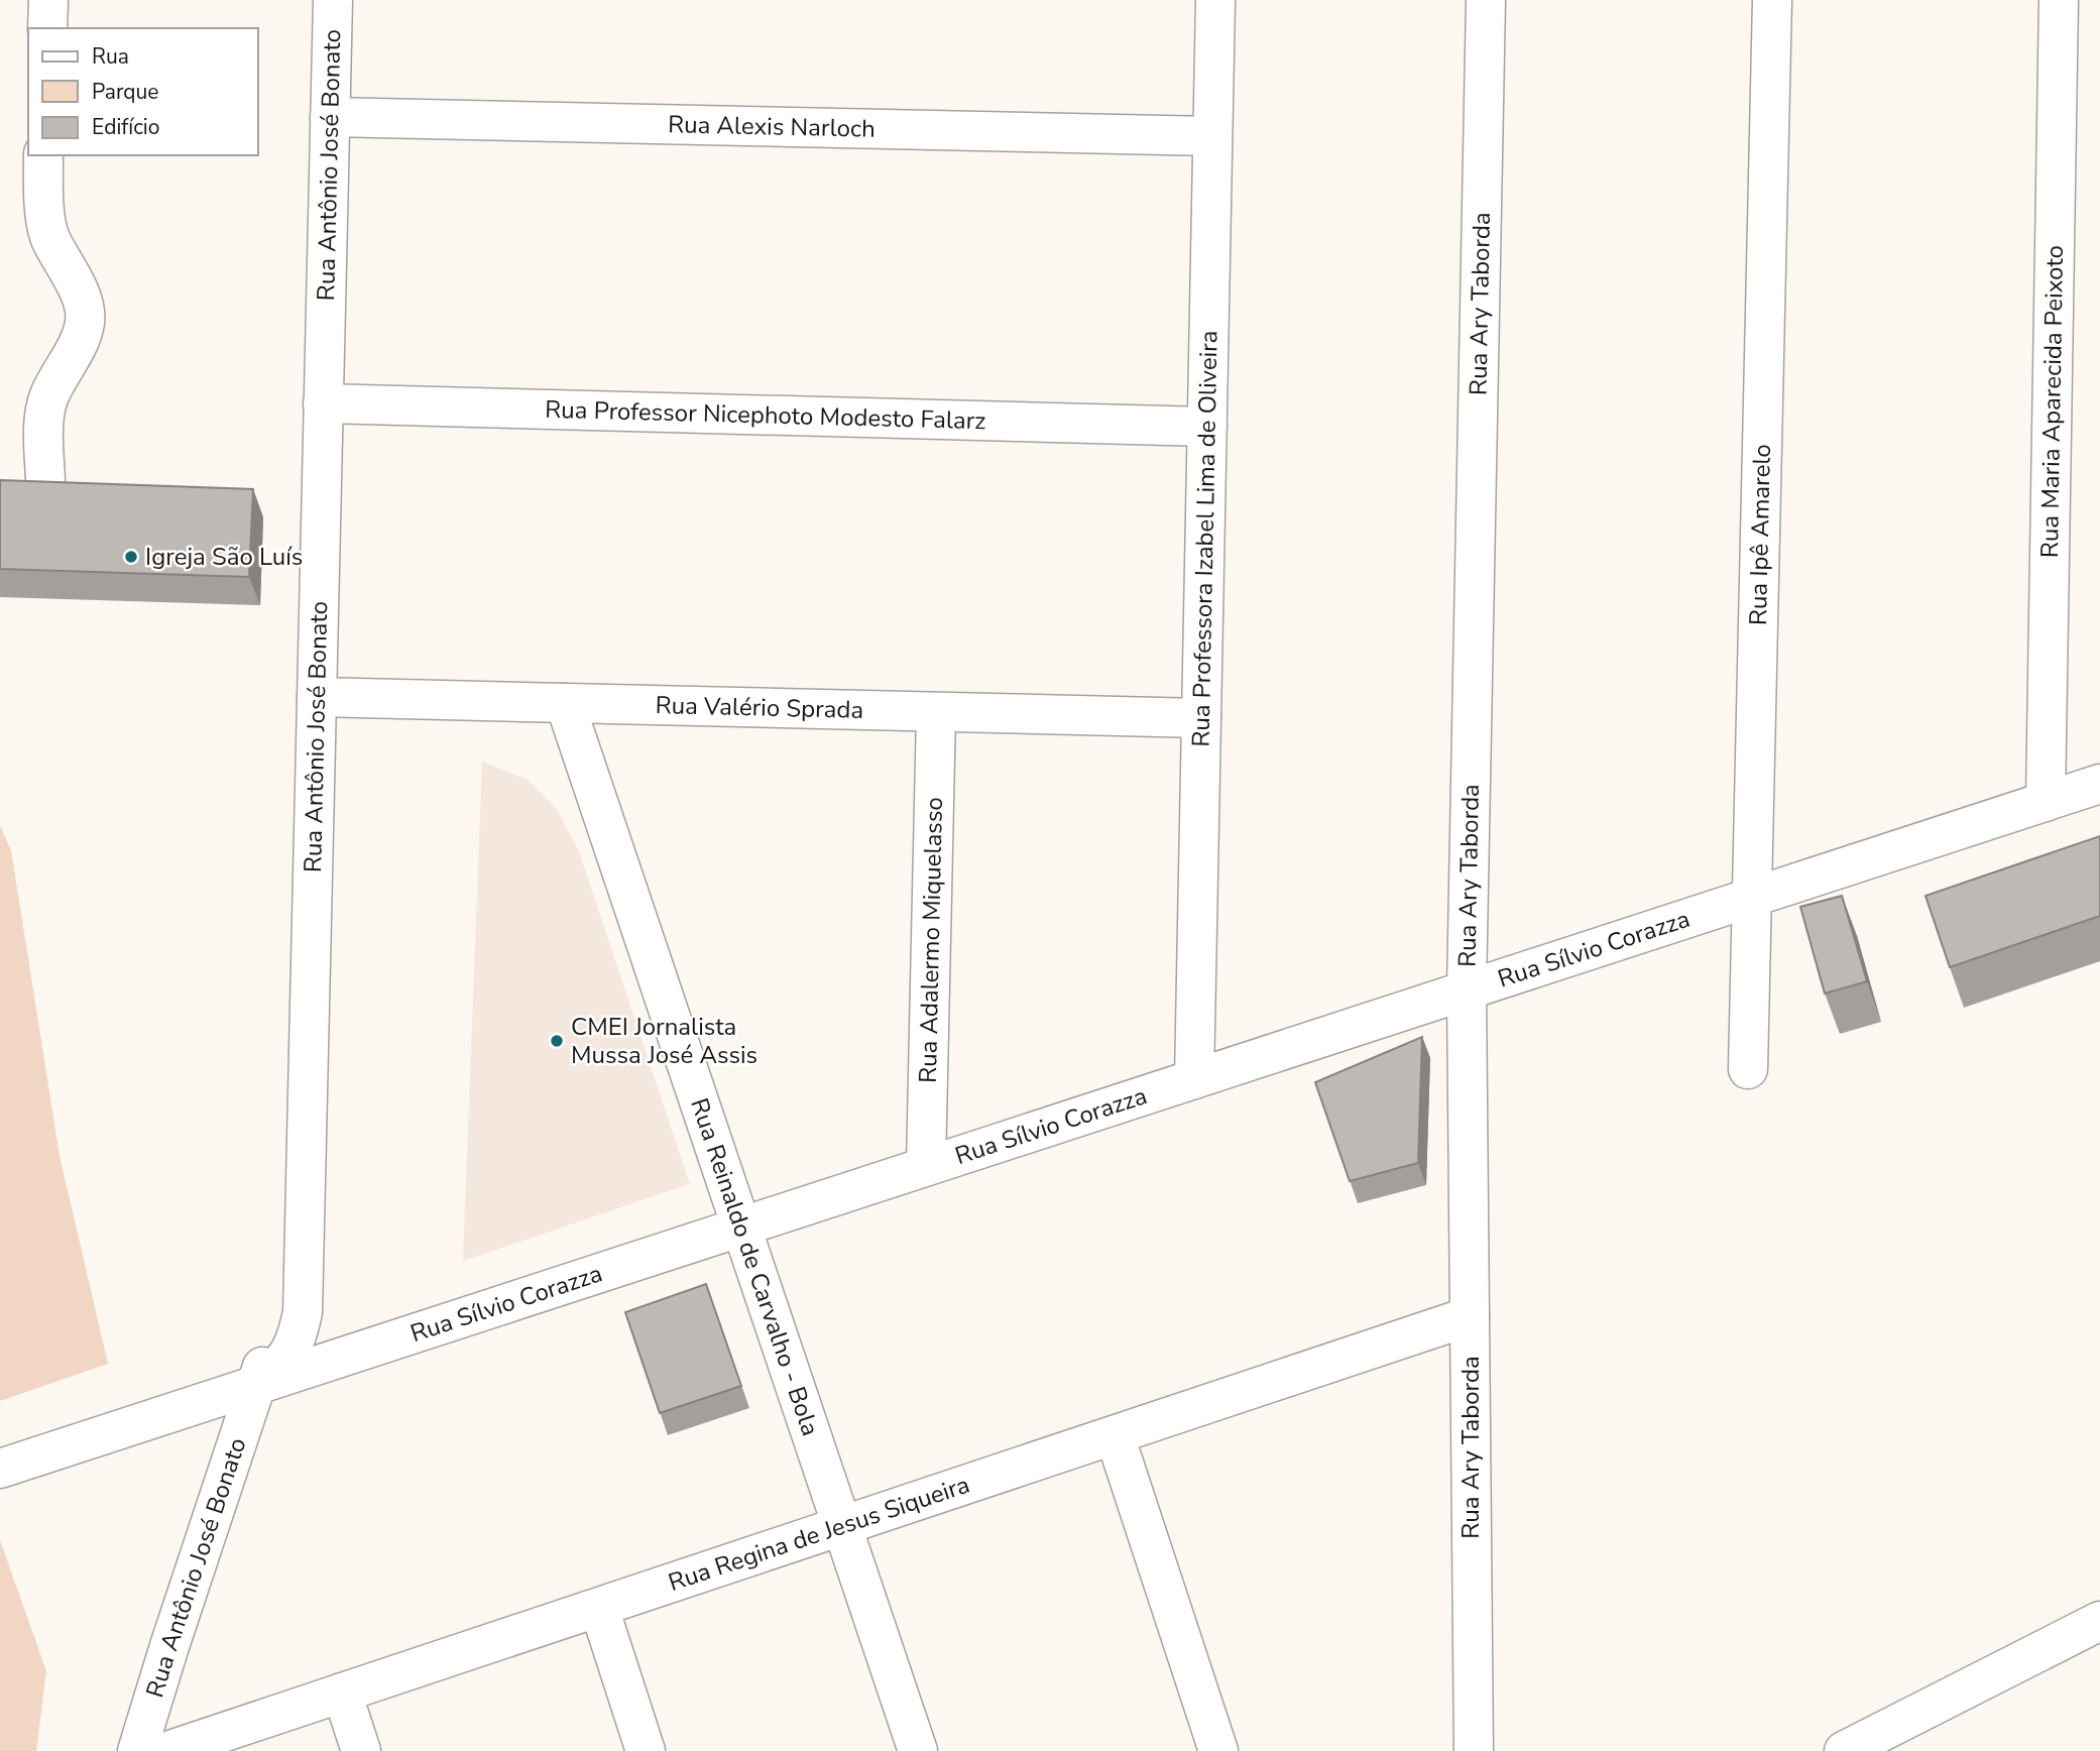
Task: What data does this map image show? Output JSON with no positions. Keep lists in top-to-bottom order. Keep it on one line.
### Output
{"streets":{"street":["Rua Alexis Narloch","Rua Antônio José Bonato","Rua Ary Taborda","Rua Maria Aparecida Peixoto","Rua Professor Nicephoto Modesto Falarz","Rua Ipê Amarelo","Rua Professora Izabel Lima de Oliveira","Rua Valério Sprada","Rua Adalermo Miquelasso","Rua Sílvio Corazza","Rua Reinaldo de Carvalho - Bola","Rua Regina de Jesus Siqueira"]},"crossings":[["Rua Alexis Narloch","Rua Antônio José Bonato"],["Rua Alexis Narloch","Rua Professora Izabel Lima de Oliveira"],["Rua Antônio José Bonato","Rua Professor Nicephoto Modesto Falarz"],["Rua Antônio José Bonato","Rua Valério Sprada"],["Rua Antônio José Bonato","Rua Sílvio Corazza"],["Rua Ary Taborda","Rua Sílvio Corazza"],["Rua Ary Taborda","Rua Regina de Jesus Siqueira"],["Rua Maria Aparecida Peixoto","Rua Sílvio Corazza"],["Rua Professor Nicephoto Modesto Falarz","Rua Professora Izabel Lima de Oliveira"],["Rua Ipê Amarelo","Rua Sílvio Corazza"],["Rua Professora Izabel Lima de Oliveira","Rua Valério Sprada"],["Rua Professora Izabel Lima de Oliveira","Rua Sílvio Corazza"],["Rua Valério Sprada","Rua Adalermo Miquelasso"],["Rua Valério Sprada","Rua Reinaldo de Carvalho - Bola"],["Rua Adalermo Miquelasso","Rua Sílvio Corazza"],["Rua Sílvio Corazza","Rua Reinaldo de Carvalho - Bola"],["Rua Reinaldo de Carvalho - Bola","Rua Regina de Jesus Siqueira"]],"places":["Igreja São Luís","CMEI Jornalista Mussa José Assis"],"legend":["Rua","Parque","Edifício"]}
